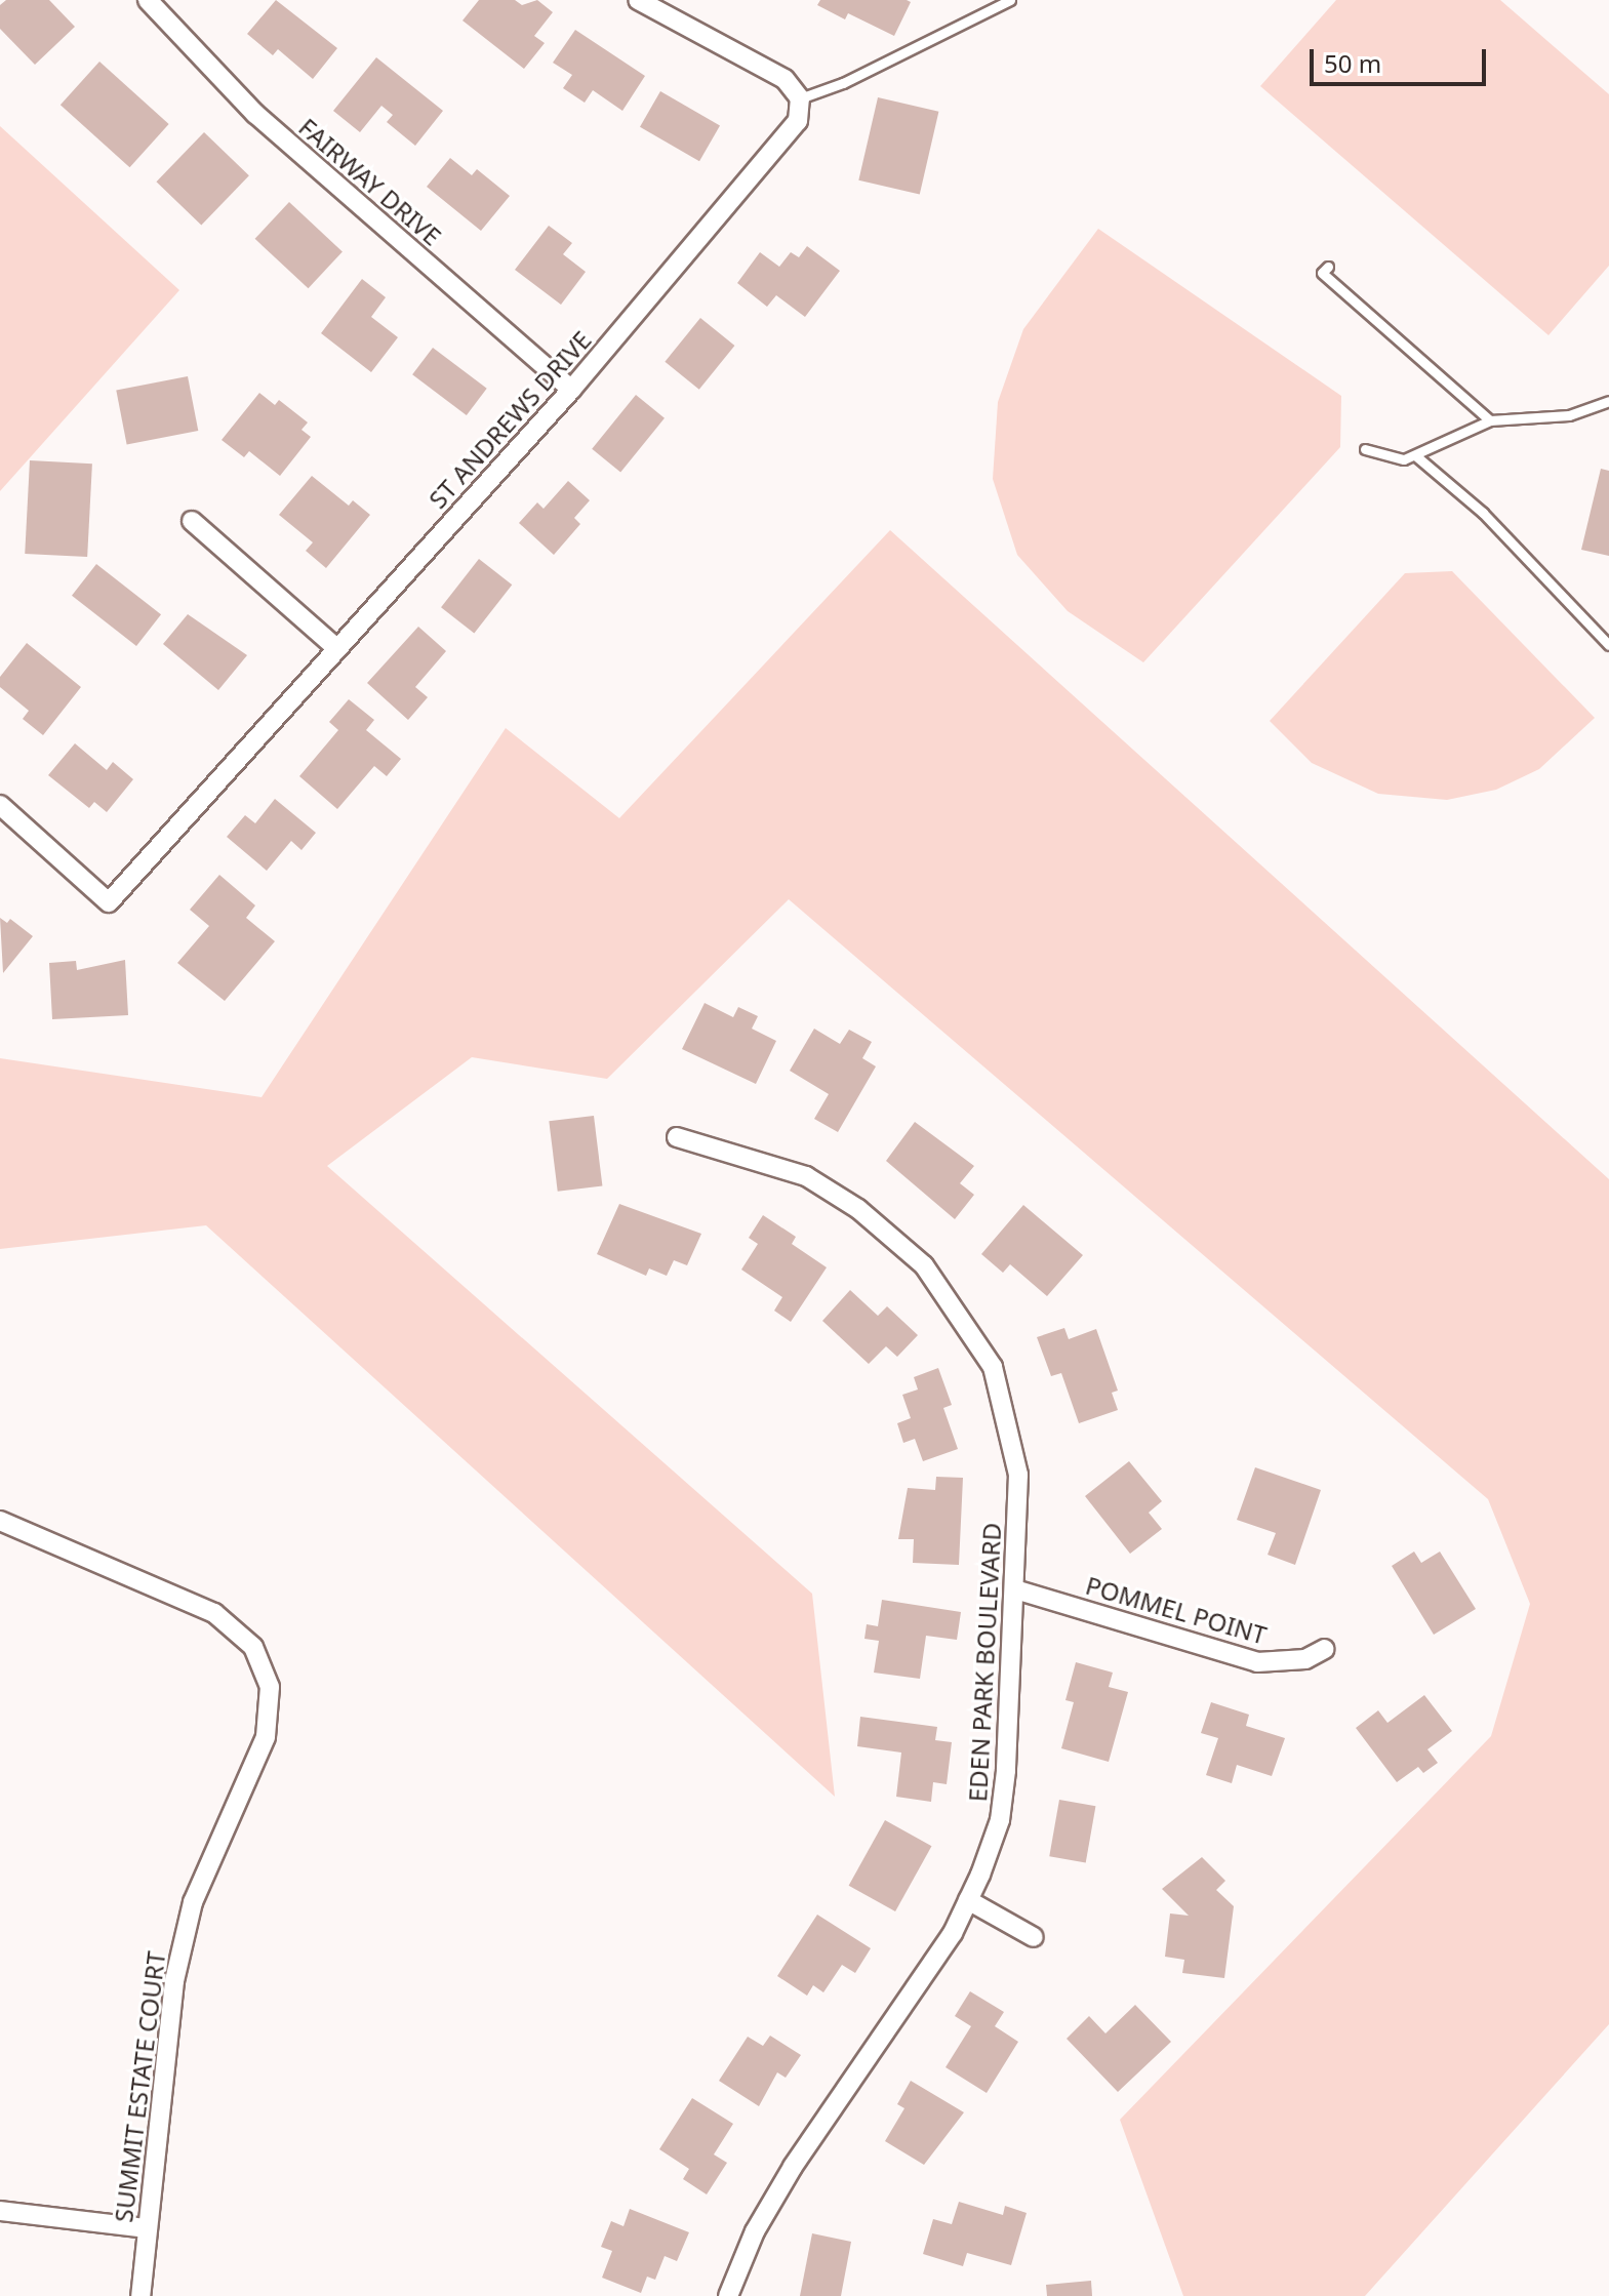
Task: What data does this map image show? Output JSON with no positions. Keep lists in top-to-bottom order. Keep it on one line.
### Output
{"streets":{"street":["FAIRWAY DRIVE","ST ANDREWS DRIVE","POMMEL POINT","EDEN PARK BOULEVARD","SUMMIT ESTATE COURT"]},"crossings":[["FAIRWAY DRIVE","ST ANDREWS DRIVE"],["POMMEL POINT","EDEN PARK BOULEVARD"]],"scale_bar":"50 m"}
